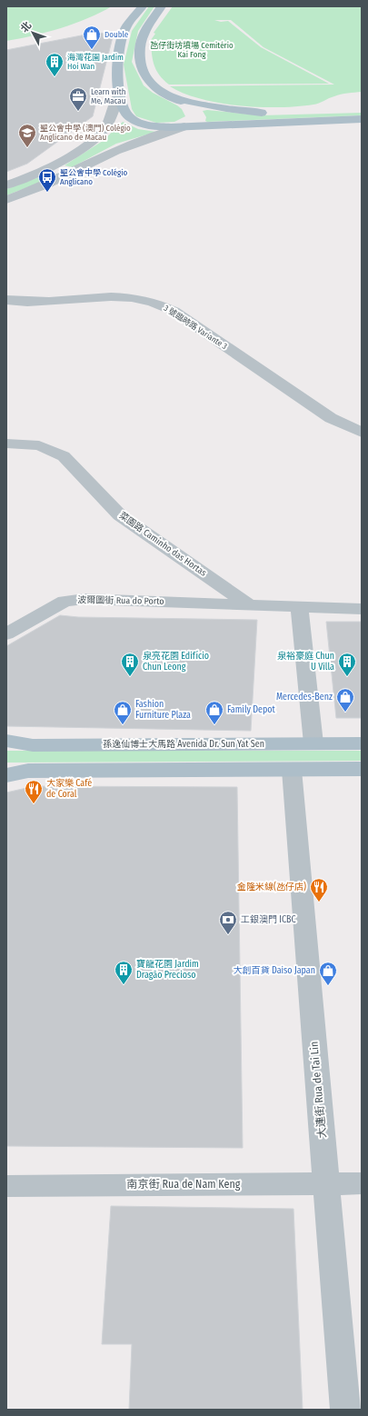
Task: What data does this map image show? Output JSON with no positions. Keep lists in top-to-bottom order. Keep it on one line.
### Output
{"streets":{"main road":["孫逸仙博士大馬路 Avenida Dr. Sun Yat Sen"],"street":["3 號臨時路 Variante 3","菜園路 Caminho das Hortas","波爾圖街 Rua do Porto","大連街 Rua de Tai Lin","南京街 Rua de Nam Keng"]},"crossings":[["菜園路 Caminho das Hortas","波爾圖街 Rua do Porto"],["大連街 Rua de Tai Lin","南京街 Rua de Nam Keng"]],"parks":["氹仔街坊墳場 Cemitério Kai Fong"],"places":{"shop":["Double","Mercedes-Benz","Fashion Furniture Plaza","Family Depot","大創百貨 Daiso Japan"],"building":["海灣花園 Jardim Hoi Wan","泉亮花園 Edifício Chun Leong","泉裕豪庭 Chun U Villa","寶龍花園 Jardim Dragão Precioso"],"office":["Learn with Me, Macau"],"school or university":["聖公會中學 (澳門) Colégio Anglicano de Macau"],"bus stop":["聖公會中學 Colégio Anglicano"],"restaurant":["大家樂 Café de Coral","金隆米線(氹仔店)"],"bank":["工銀澳門 ICBC"]},"north":"top left"}
